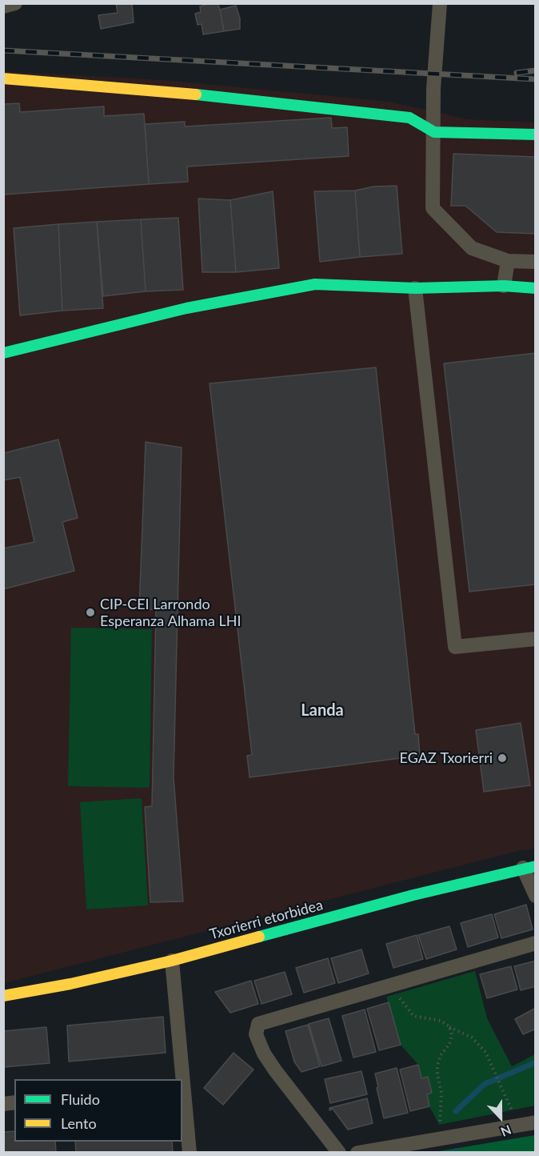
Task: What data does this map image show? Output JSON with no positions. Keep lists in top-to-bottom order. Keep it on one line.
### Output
{"streets":{"street":["Txorierri etorbidea"]},"districts":["Landa"],"places":["CIP-CEI Larrondo Esperanza Alhama LHI","EGAZ Txorierri"],"legend":["Fluido","Lento"],"north":"bottom"}
